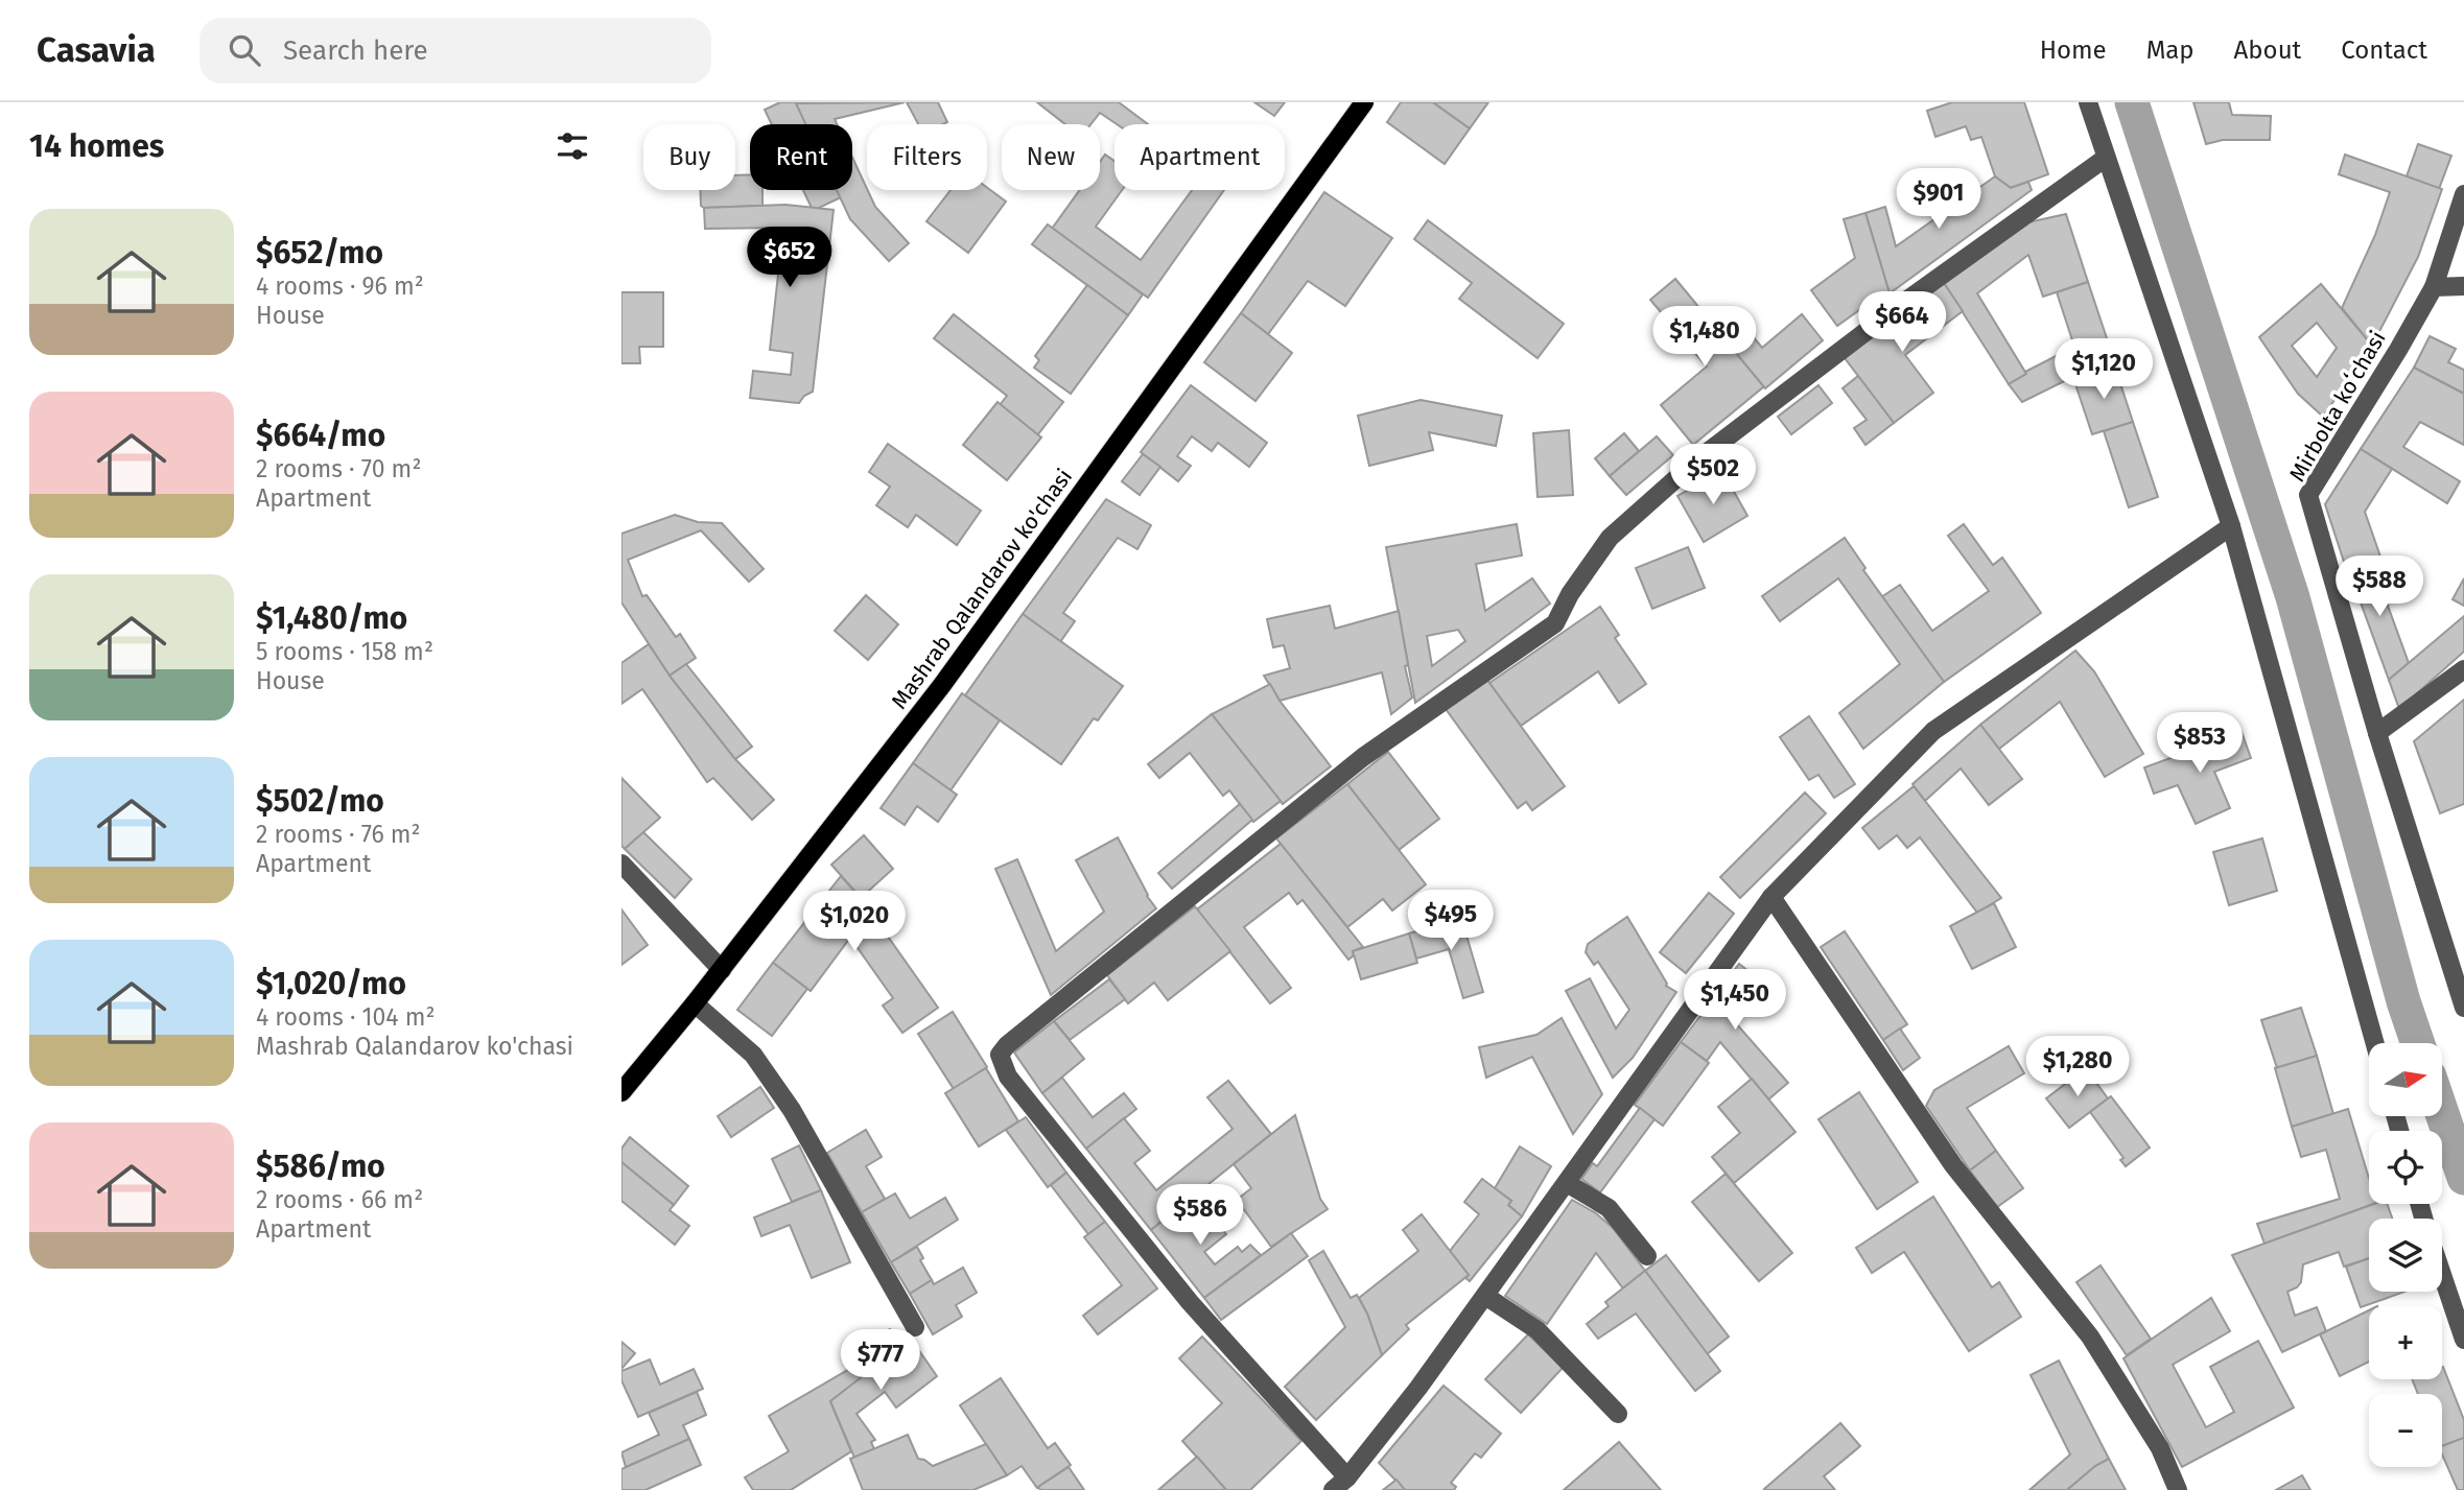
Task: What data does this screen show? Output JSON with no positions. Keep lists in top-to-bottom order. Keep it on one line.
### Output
{"streets":{"main road":["Mashrab Qalandarov ko'chasi"],"street":["Mirbolta koʻchasi"]},"north":"right","page":{"header":"Casavia","search":"Search here","nav":["Home","Map","About","Contact"],"heading":"14 homes","chip":["Buy","Rent","Filters","New","Apartment"],"price":["$901","$652","$664","$1,480","$1,120","$502","$588","$853","$495","$1,020","$1,450","$1,280","$586","$777"],"list":[{"name":"$652/mo","note":"4 rooms · 96 m² · House"},{"name":"$664/mo","note":"2 rooms · 70 m² · Apartment"},{"name":"$1,480/mo","note":"5 rooms · 158 m² · House"},{"name":"$502/mo","note":"2 rooms · 76 m² · Apartment"},{"name":"$1,020/mo","note":"4 rooms · 104 m² · Mashrab Qalandarov ko'chasi"},{"name":"$586/mo","note":"2 rooms · 66 m² · Apartment"}],"map_buttons":["+","−"]}}
